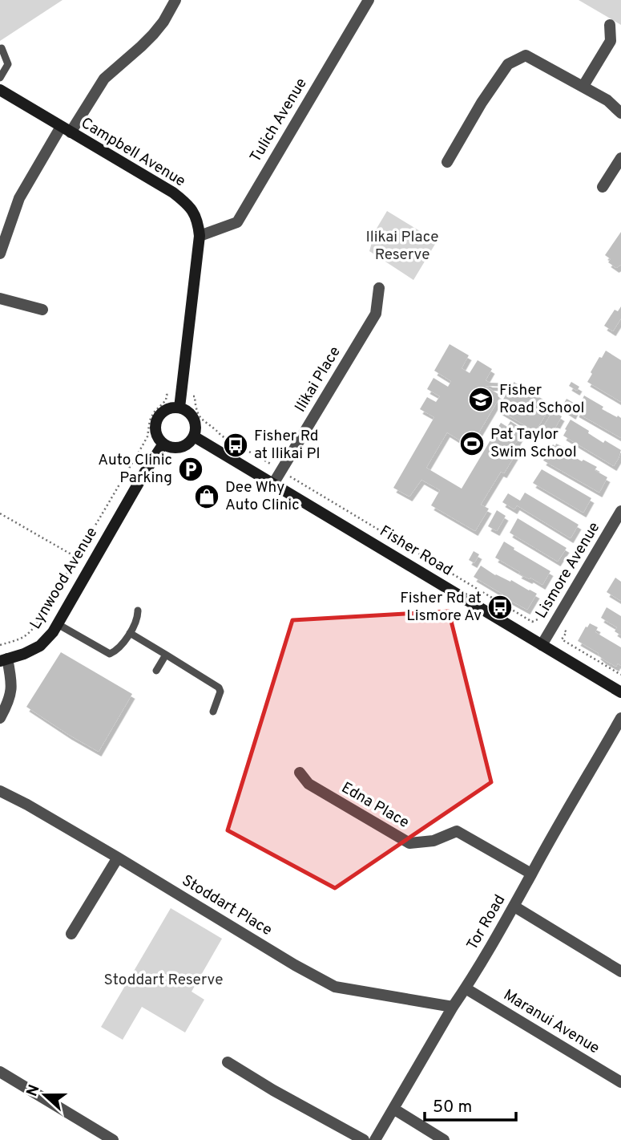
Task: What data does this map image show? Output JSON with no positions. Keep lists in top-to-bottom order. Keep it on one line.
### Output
{"streets":{"main road":["Campbell Avenue","Fisher Road","Lynwood Avenue"],"street":["Tulich Avenue","Ilikai Place","Lismore Avenue","Edna Place","Stoddart Place","Tor Road","Maranui Avenue"]},"crossings":[["Tulich Avenue","Campbell Avenue"],["Campbell Avenue","Fisher Road"],["Campbell Avenue","Lynwood Avenue"],["Ilikai Place","Fisher Road"],["Fisher Road","Lismore Avenue"],["Fisher Road","Lynwood Avenue"],["Edna Place","Tor Road"],["Stoddart Place","Tor Road"],["Tor Road","Maranui Avenue"]],"parks":["Ilikai Place Reserve","Stoddart Reserve"],"places":{"school or university":["Fisher Road School"],"sports":["Pat Taylor Swim School"],"bus stop":["Fisher Rd at Ilikai Pl","Fisher Rd at Lismore Av"],"parking":["Auto Clinic Parking"],"shop":["Dee Why Auto Clinic"]},"scale_bar":"50 m","north":"left"}
